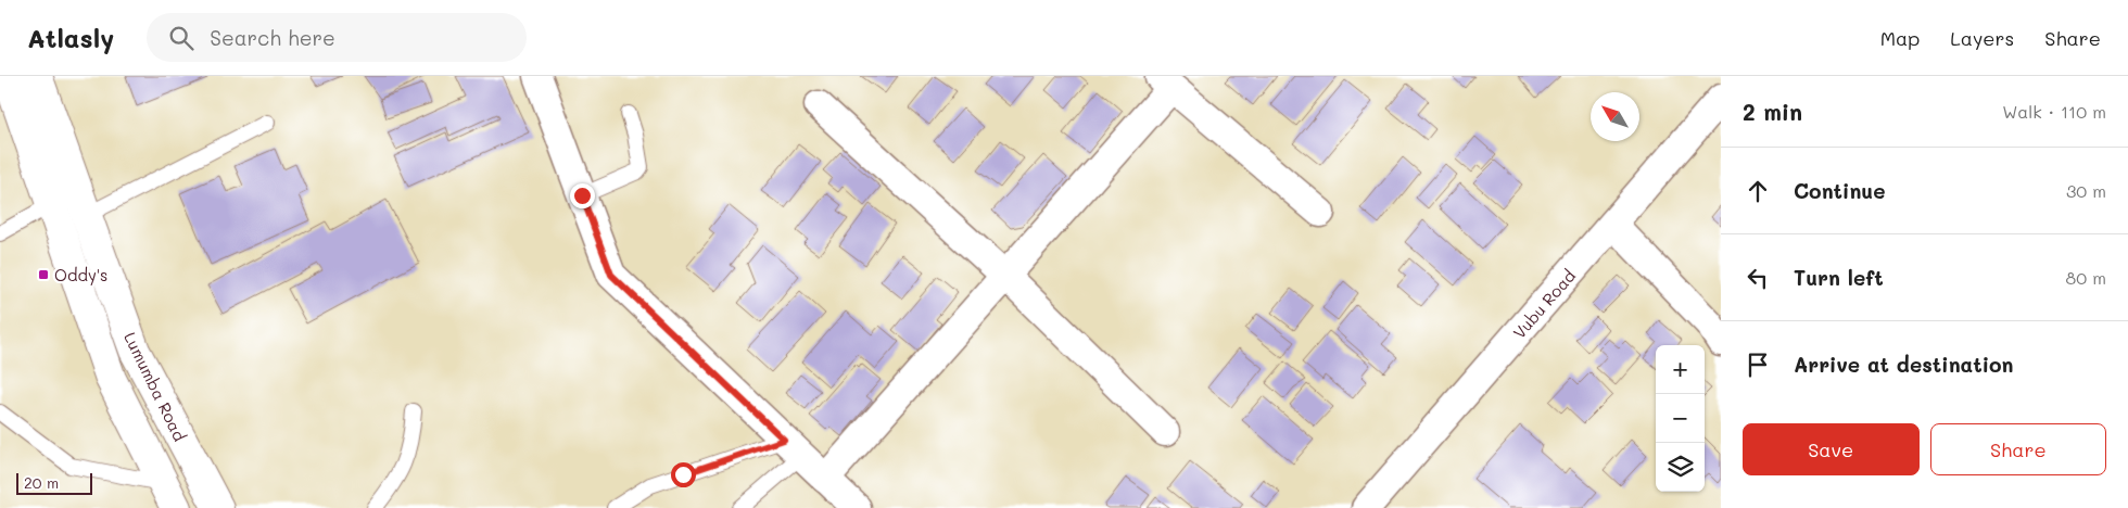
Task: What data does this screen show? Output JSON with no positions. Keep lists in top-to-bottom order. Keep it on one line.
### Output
{"streets":{"main road":["Lumumba Road"],"street":["Vubu Road"]},"places":{"transit":["Oddy's"]},"scale_bar":"20 m","north":"top left","page":{"header":"Atlasly","search":"Search here","nav":["Map","Layers","Share"],"heading":["2 min","Walk · 110 m"],"list":[["Continue","30 m"],["Turn left","80 m"],"Arrive at destination"],"map_buttons":["+","−"],"buttons":["Save","Share"],"scale":"20 m"}}
